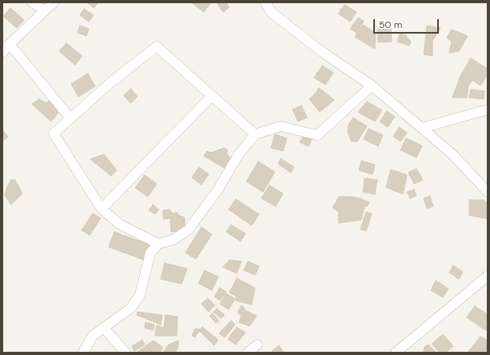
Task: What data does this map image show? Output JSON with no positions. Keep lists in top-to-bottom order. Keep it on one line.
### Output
{"scale_bar":"50 m"}
